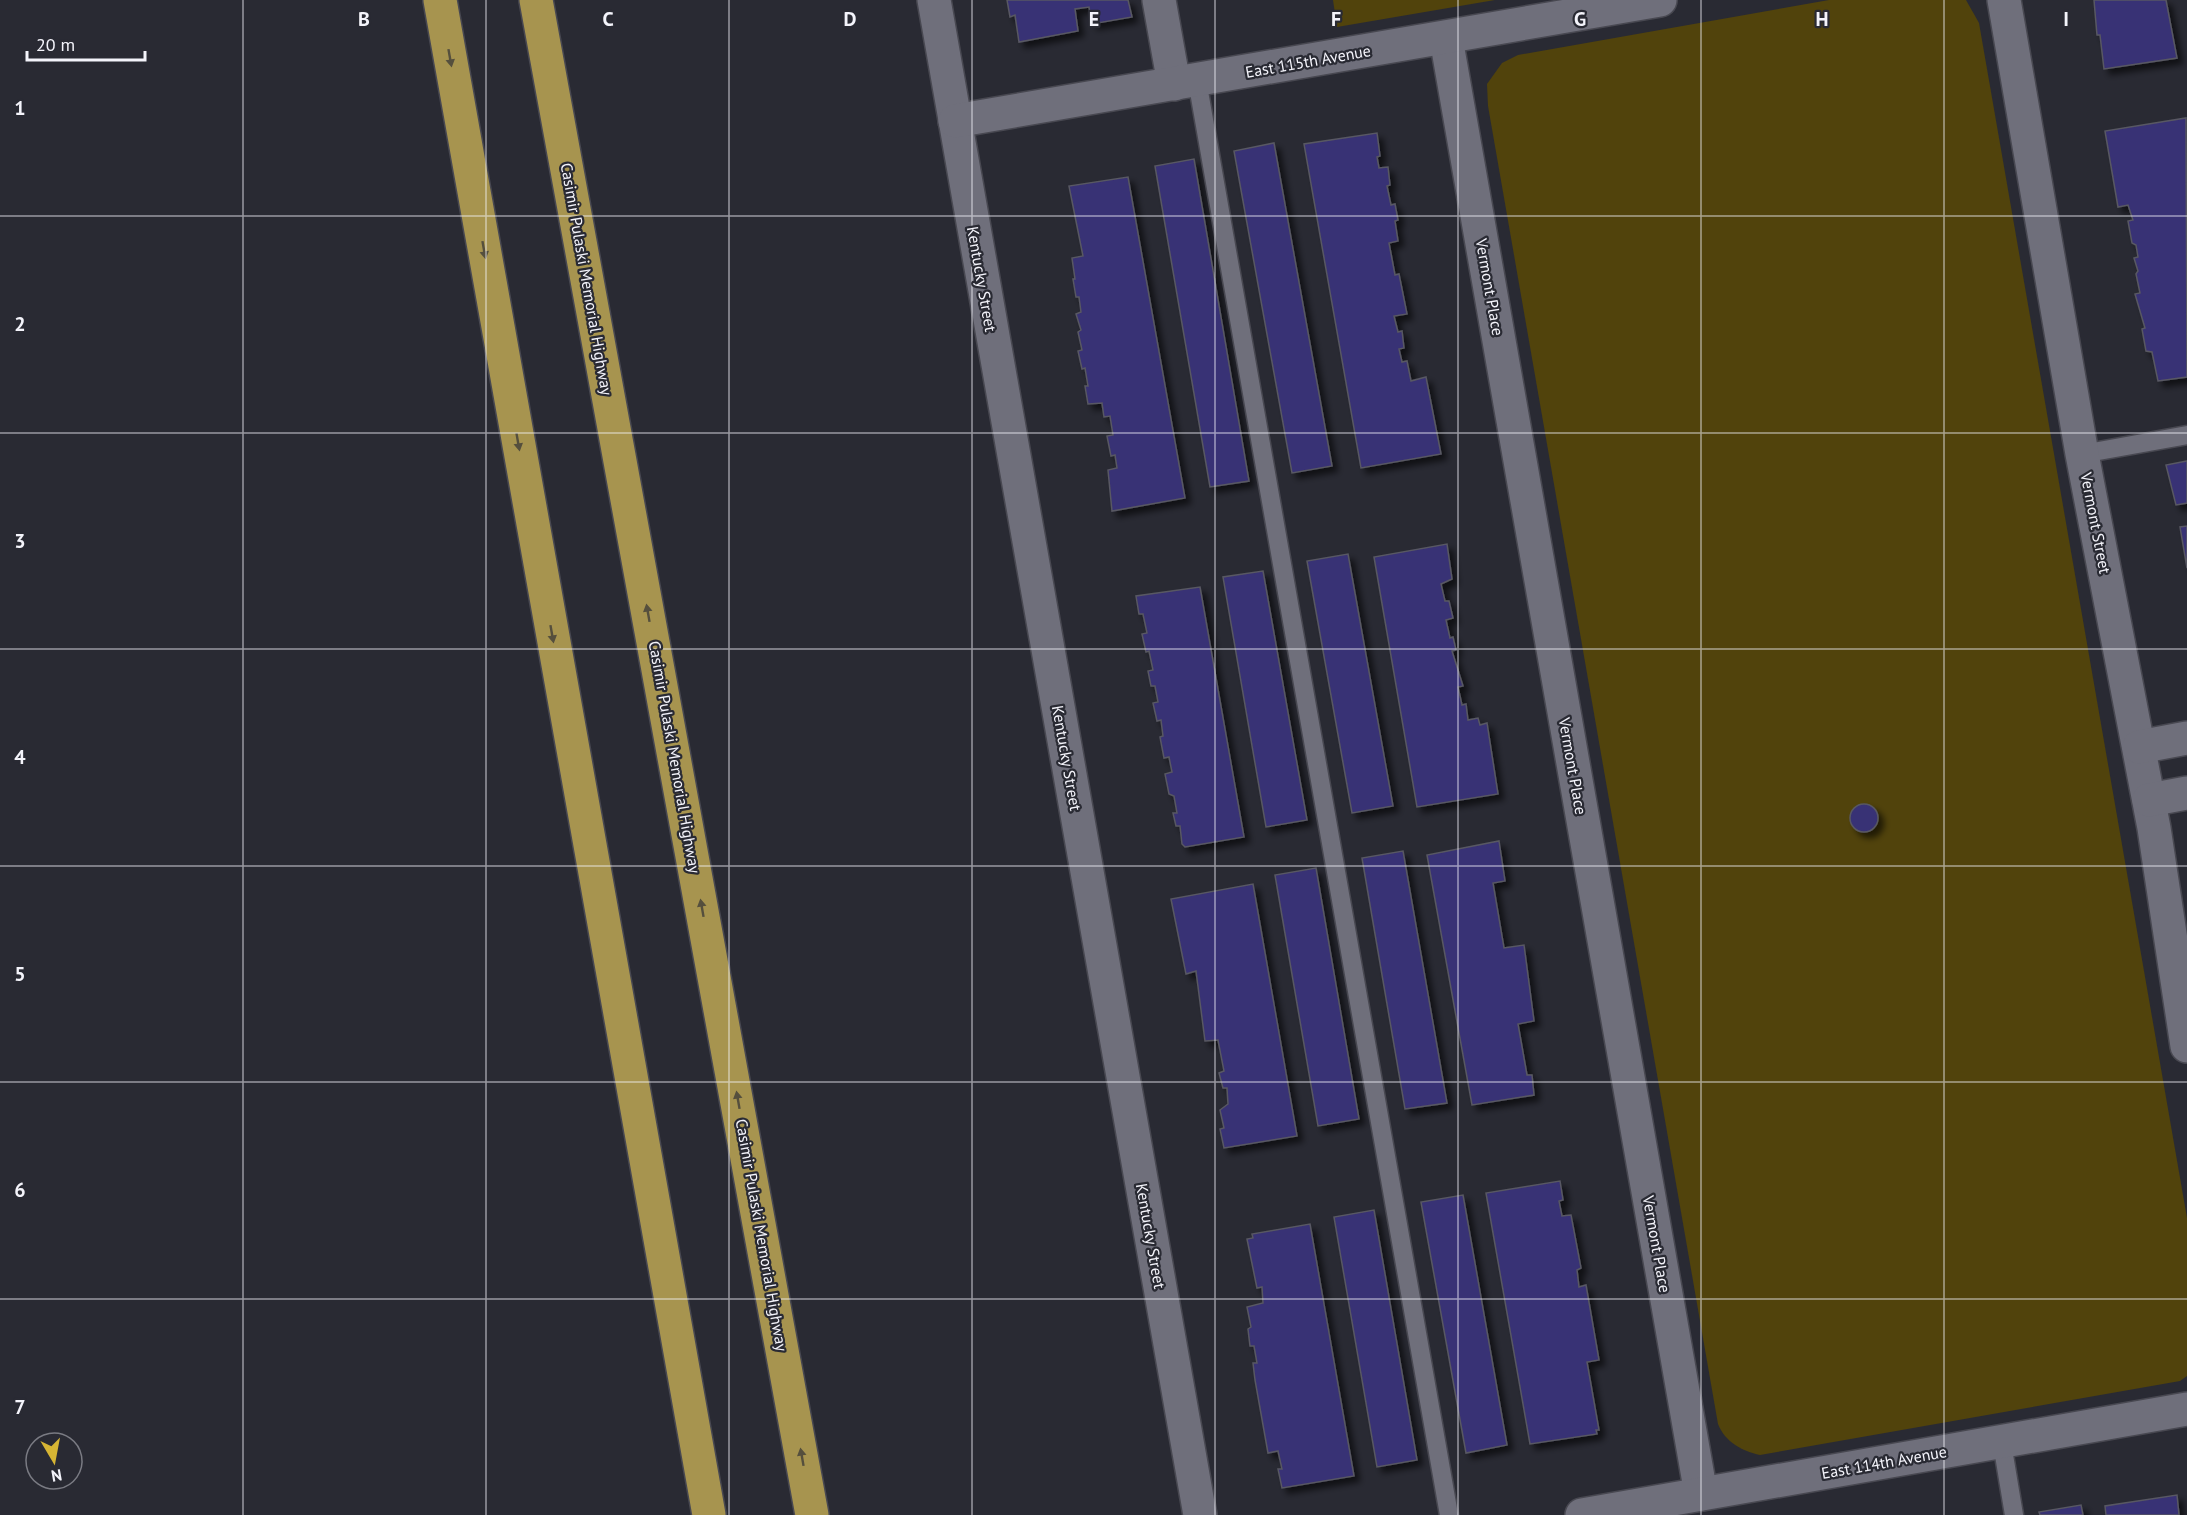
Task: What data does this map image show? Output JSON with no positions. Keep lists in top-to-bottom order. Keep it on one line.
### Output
{"streets":{"highway":["Casimir Pulaski Memorial Highway"],"street":["East 115th Avenue","Kentucky Street","Vermont Place","Vermont Street","East 114th Avenue"]},"crossings":[["East 115th Avenue","Kentucky Street"],["East 115th Avenue","Vermont Place"],["Vermont Place","East 114th Avenue"]],"scale_bar":"20 m","north":"bottom","grid":{"columns":["B","C","D","E","F","G","H","I"],"rows":["1","2","3","4","5","6","7"]}}
